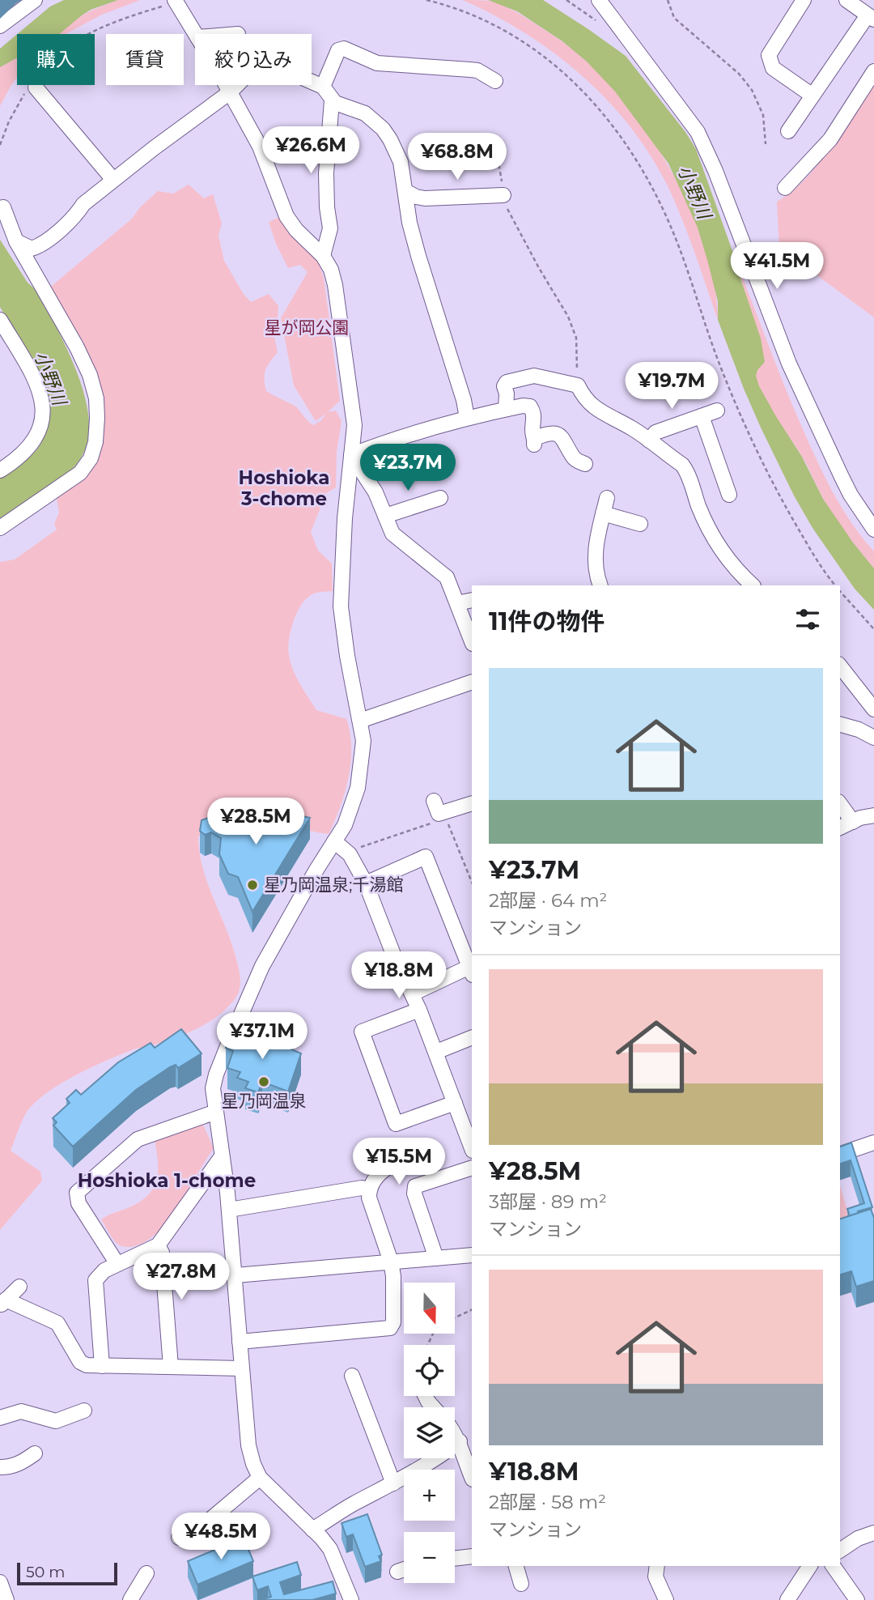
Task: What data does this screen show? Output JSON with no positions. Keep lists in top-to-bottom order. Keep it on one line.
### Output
{"districts":["Hoshioka 3-chome","Hoshioka 1-chome"],"water":["小野川"],"parks":["星が岡公園"],"places":["星乃岡温泉;千湯館","星乃岡温泉"],"scale_bar":"50 m","north":"bottom","page":{"chip":["購入","賃貸","絞り込み"],"price":["¥26.6M","¥68.8M","¥41.5M","¥19.7M","¥23.7M","¥28.5M","¥18.8M","¥37.1M","¥15.5M","¥27.8M","¥48.5M"],"heading":"11件の物件","list":[{"name":"¥23.7M","note":"2部屋 · 64 m² · マンション"},{"name":"¥28.5M","note":"3部屋 · 89 m² · マンション"},{"name":"¥18.8M","note":"2部屋 · 58 m² · マンション"}],"map_buttons":["+","−"],"scale":"50 m"}}
